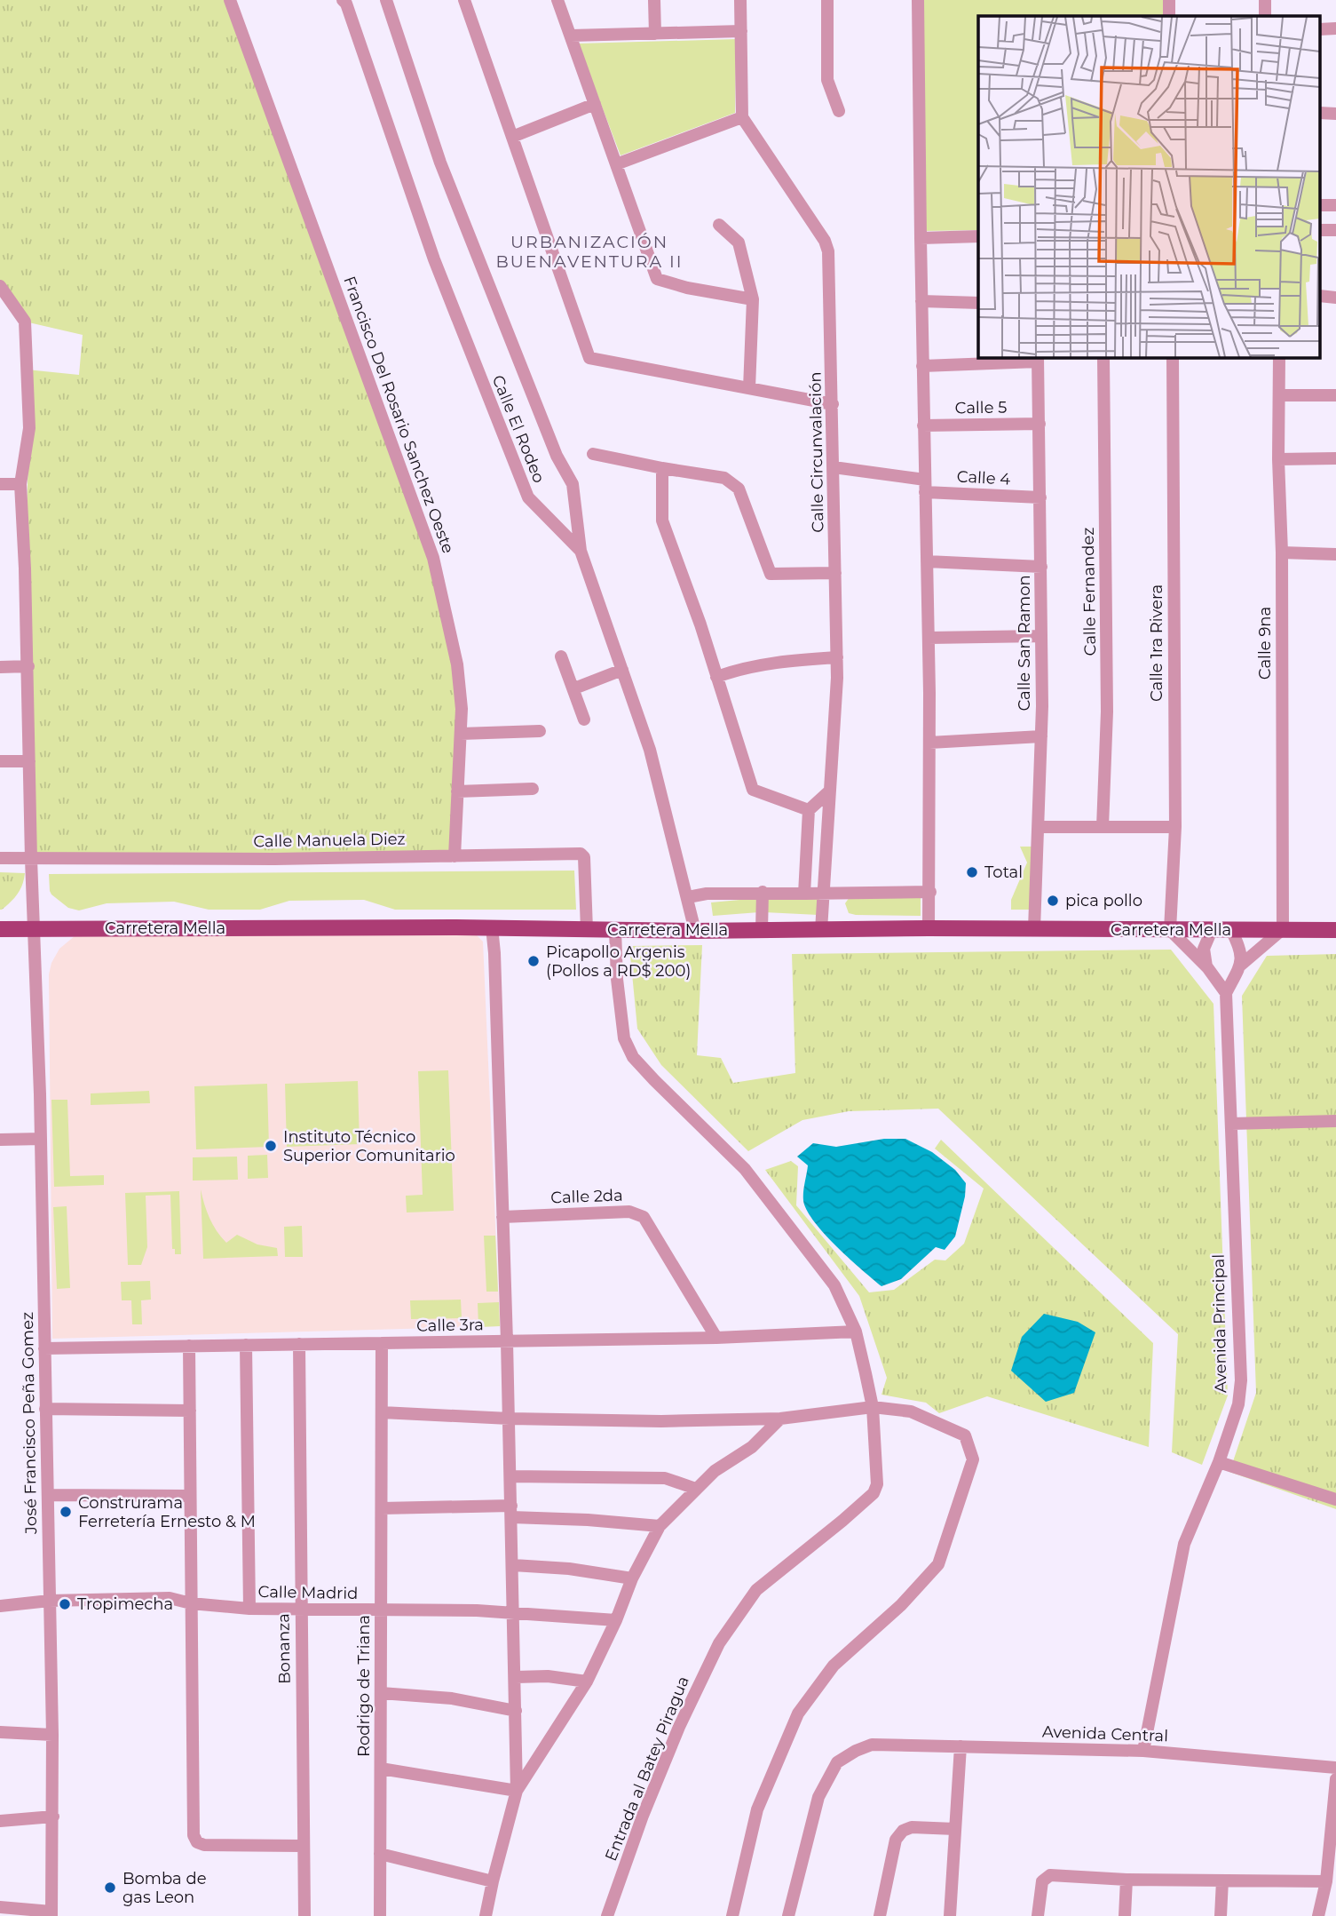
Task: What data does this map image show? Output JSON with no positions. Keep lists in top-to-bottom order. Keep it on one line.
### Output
{"streets":{"main road":["Carretera Mella"],"street":["Calle 5","Francisco Del Rosario Sanchez Oeste","Calle El Rodeo","Calle Circunvalación","Calle 4","Calle Fernandez","Calle San Ramon","Calle 1ra Rivera","Calle 9na","Calle Manuela Diez","Calle 2da","Avenida Principal","Calle 3ra","José Francisco Peña Gomez","Calle Madrid","Bonanza","Rodrigo de Triana","Avenida Central","Entrada al Batey Piragua"]},"crossings":[["Calle 5","Calle San Ramon"],["Francisco Del Rosario Sanchez Oeste","Calle Manuela Diez"],["Calle El Rodeo","Carretera Mella"],["Calle Circunvalación","Calle 4"],["Calle Circunvalación","Carretera Mella"],["Calle 4","Calle San Ramon"],["Calle San Ramon","Carretera Mella"],["Calle 1ra Rivera","Carretera Mella"],["Calle 9na","Carretera Mella"],["Calle Manuela Diez","Carretera Mella"],["Calle Manuela Diez","José Francisco Peña Gomez"],["Carretera Mella","José Francisco Peña Gomez"],["Carretera Mella","Entrada al Batey Piragua"],["Calle 2da","Calle 3ra"],["Avenida Principal","Avenida Central"],["Calle 3ra","José Francisco Peña Gomez"],["Calle 3ra","Bonanza"],["Calle 3ra","Rodrigo de Triana"],["Calle 3ra","Entrada al Batey Piragua"],["José Francisco Peña Gomez","Calle Madrid"],["Calle Madrid","Bonanza"],["Calle Madrid","Rodrigo de Triana"]],"districts":["URBANIZACIÓN BUENAVENTURA II"],"places":["Total","pica pollo","Picapollo Argenis (Pollos a RD$ 200)","Instituto Técnico Superior Comunitario","Construrama Ferretería Ernesto & M","Tropimecha","Bomba de gas Leon"]}
